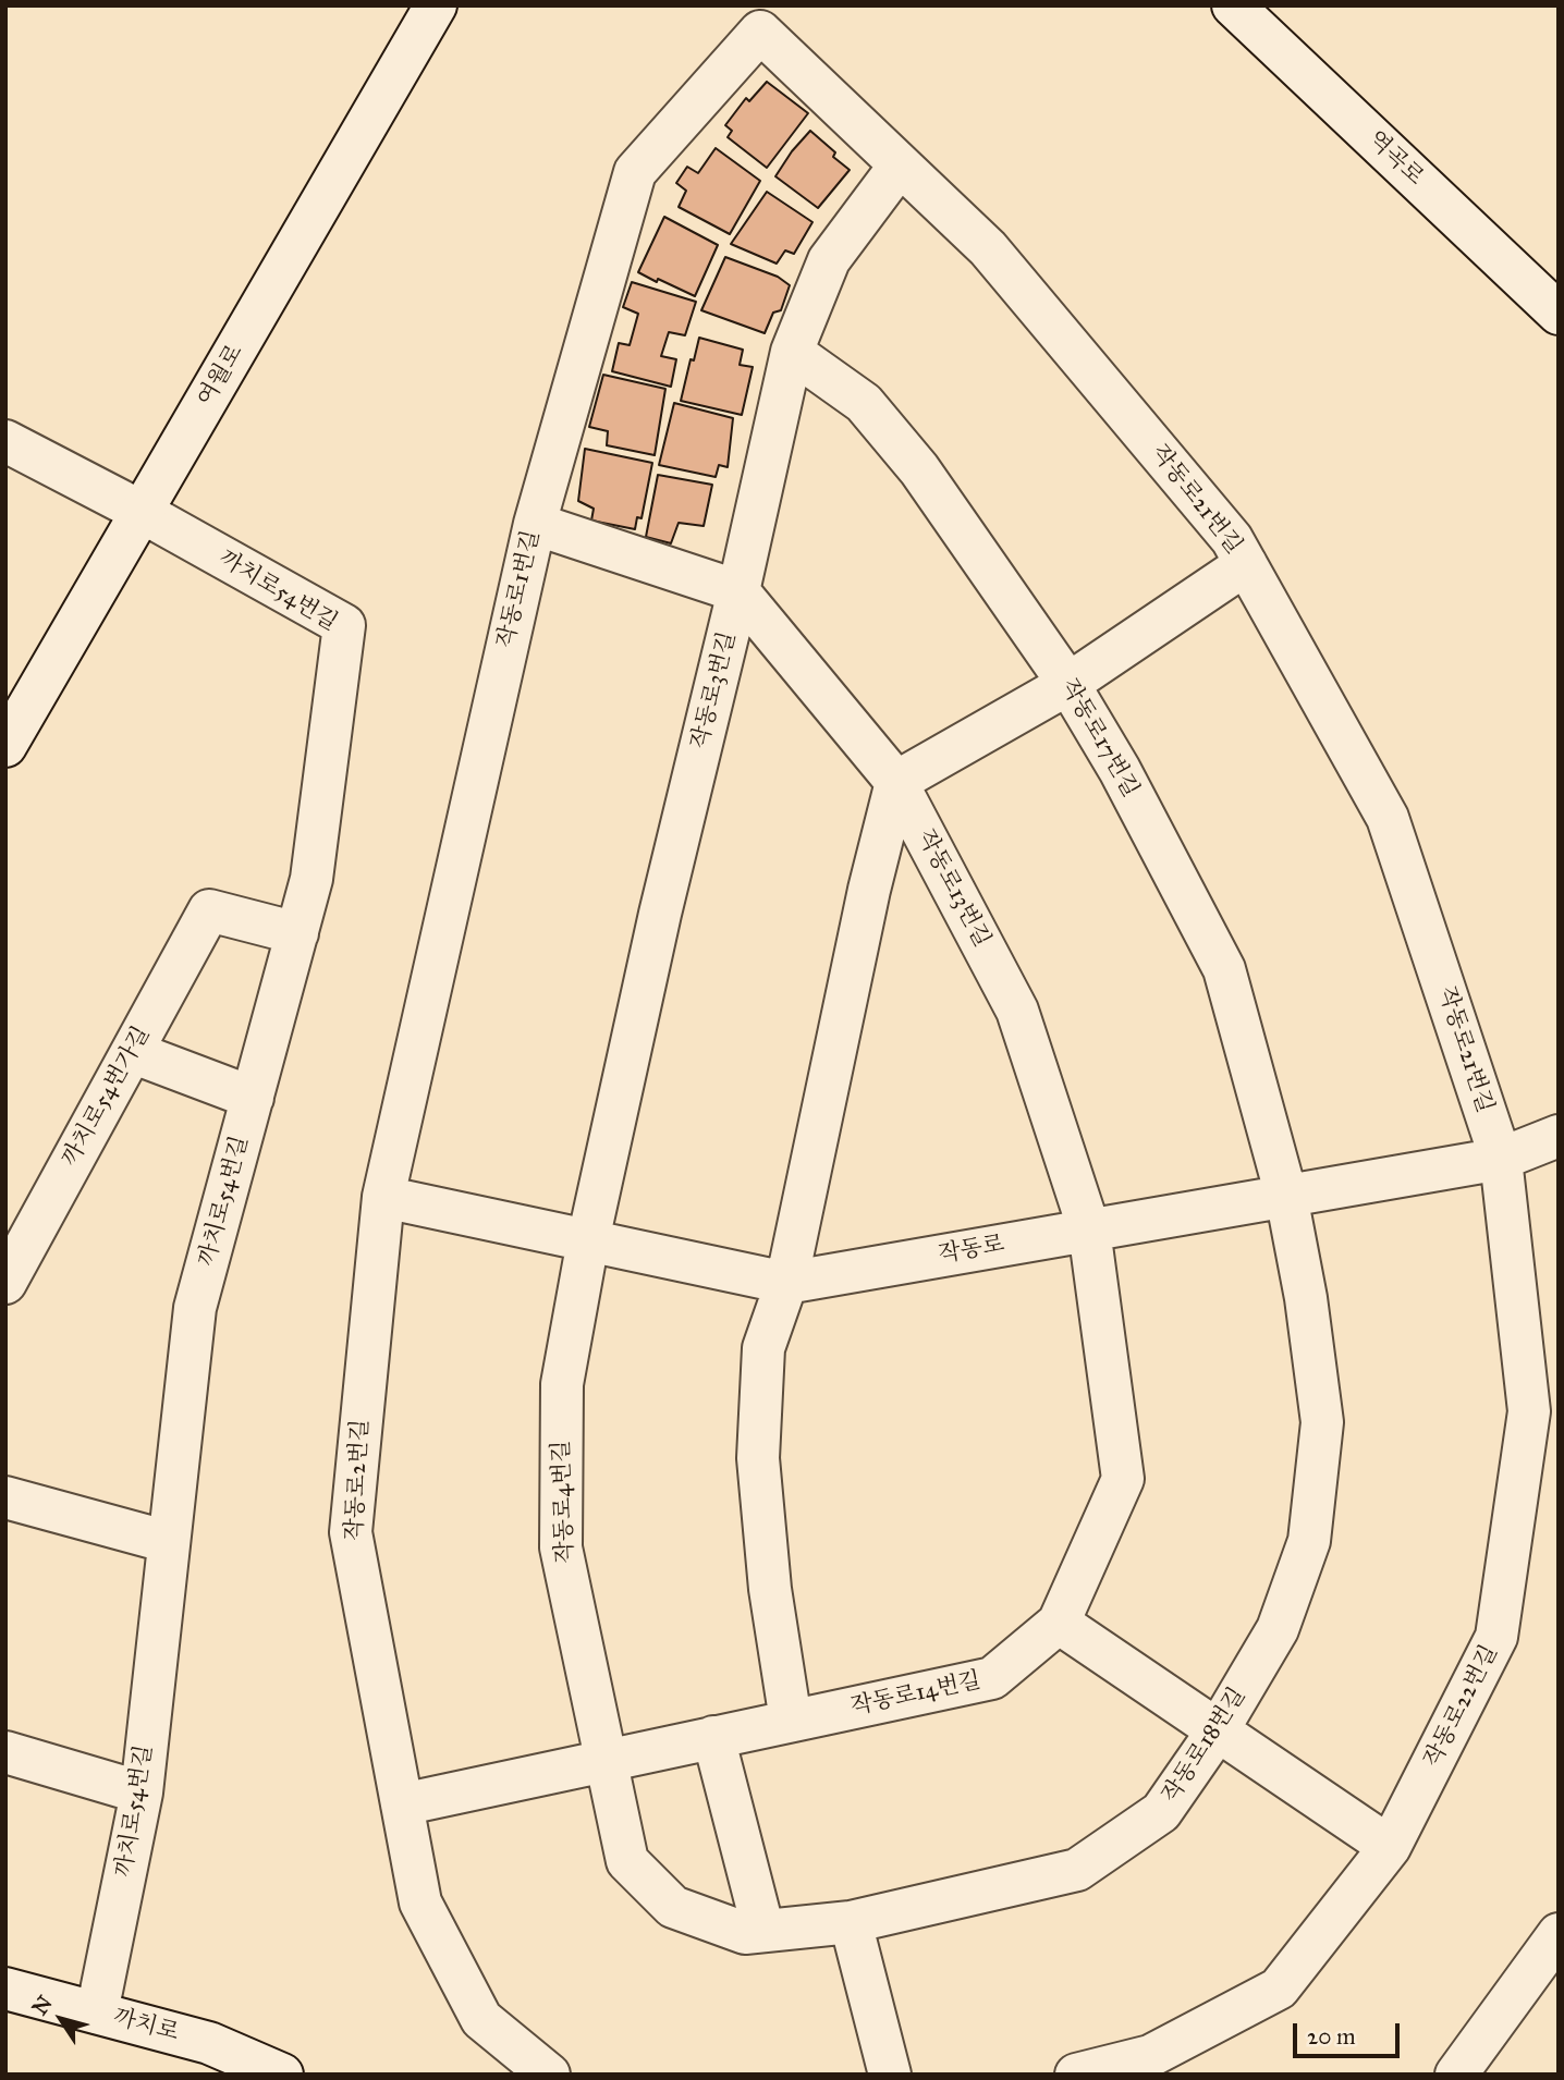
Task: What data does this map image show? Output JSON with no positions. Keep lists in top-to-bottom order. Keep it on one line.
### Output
{"streets":{"street":["역곡로","여월로","작동로21번길","작동로1번길","까치로54번길","작동로3번길","작동로17번길","작동로13번길","까치로54번가길","작동로","작동로2번길","작동로4번길","작동로14번길","작동로22번길","작동로18번길","까치로"]},"crossings":[["여월로","까치로54번길"],["작동로21번길","작동로1번길"],["작동로21번길","작동로3번길"],["작동로21번길","작동로"],["작동로21번길","작동로22번길"],["작동로1번길","작동로"],["작동로1번길","작동로2번길"],["까치로54번길","까치로54번가길"],["까치로54번길","까치로"],["작동로3번길","작동로17번길"],["작동로3번길","작동로13번길"],["작동로3번길","작동로"],["작동로3번길","작동로4번길"],["작동로17번길","작동로"],["작동로17번길","작동로18번길"],["작동로13번길","작동로"],["작동로13번길","작동로14번길"],["작동로","작동로2번길"],["작동로","작동로4번길"],["작동로","작동로14번길"],["작동로","작동로22번길"],["작동로","작동로18번길"],["작동로2번길","작동로14번길"],["작동로4번길","작동로14번길"],["작동로4번길","작동로18번길"],["작동로14번길","작동로18번길"]],"scale_bar":"20 m","north":"top left"}
